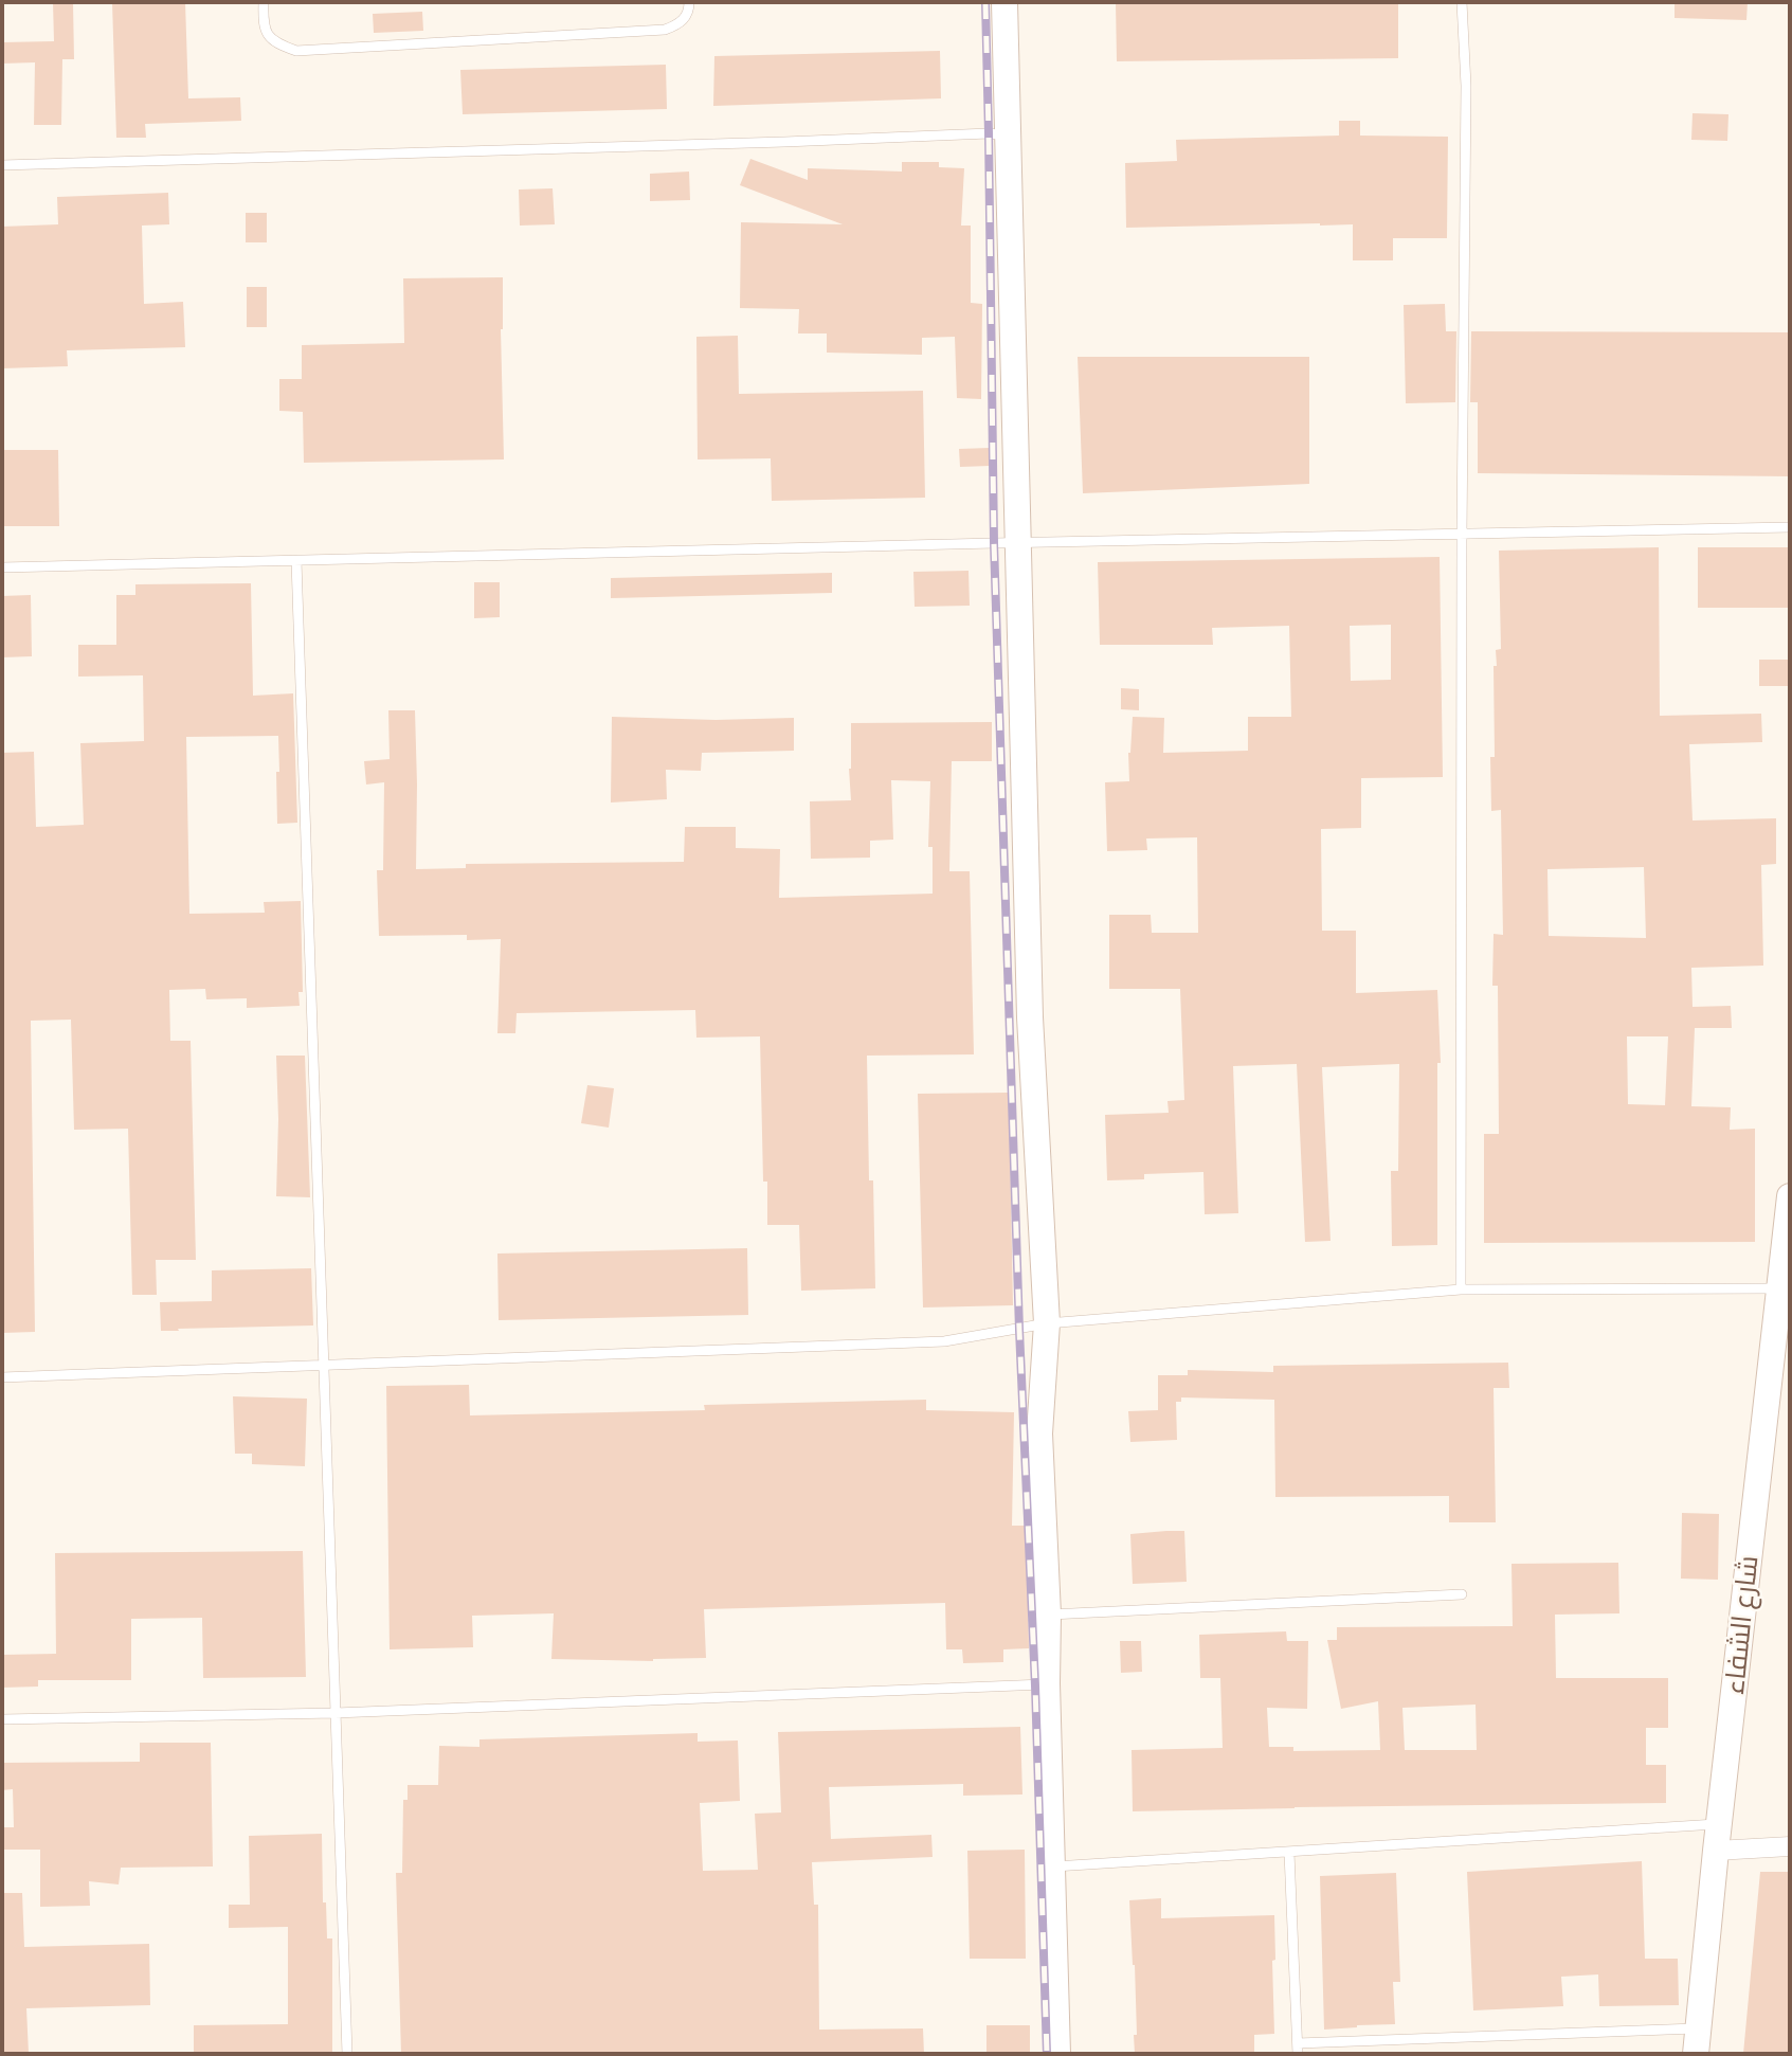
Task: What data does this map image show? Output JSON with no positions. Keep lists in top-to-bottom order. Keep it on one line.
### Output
{"streets":{"street":["شارع الشفاء"]}}
